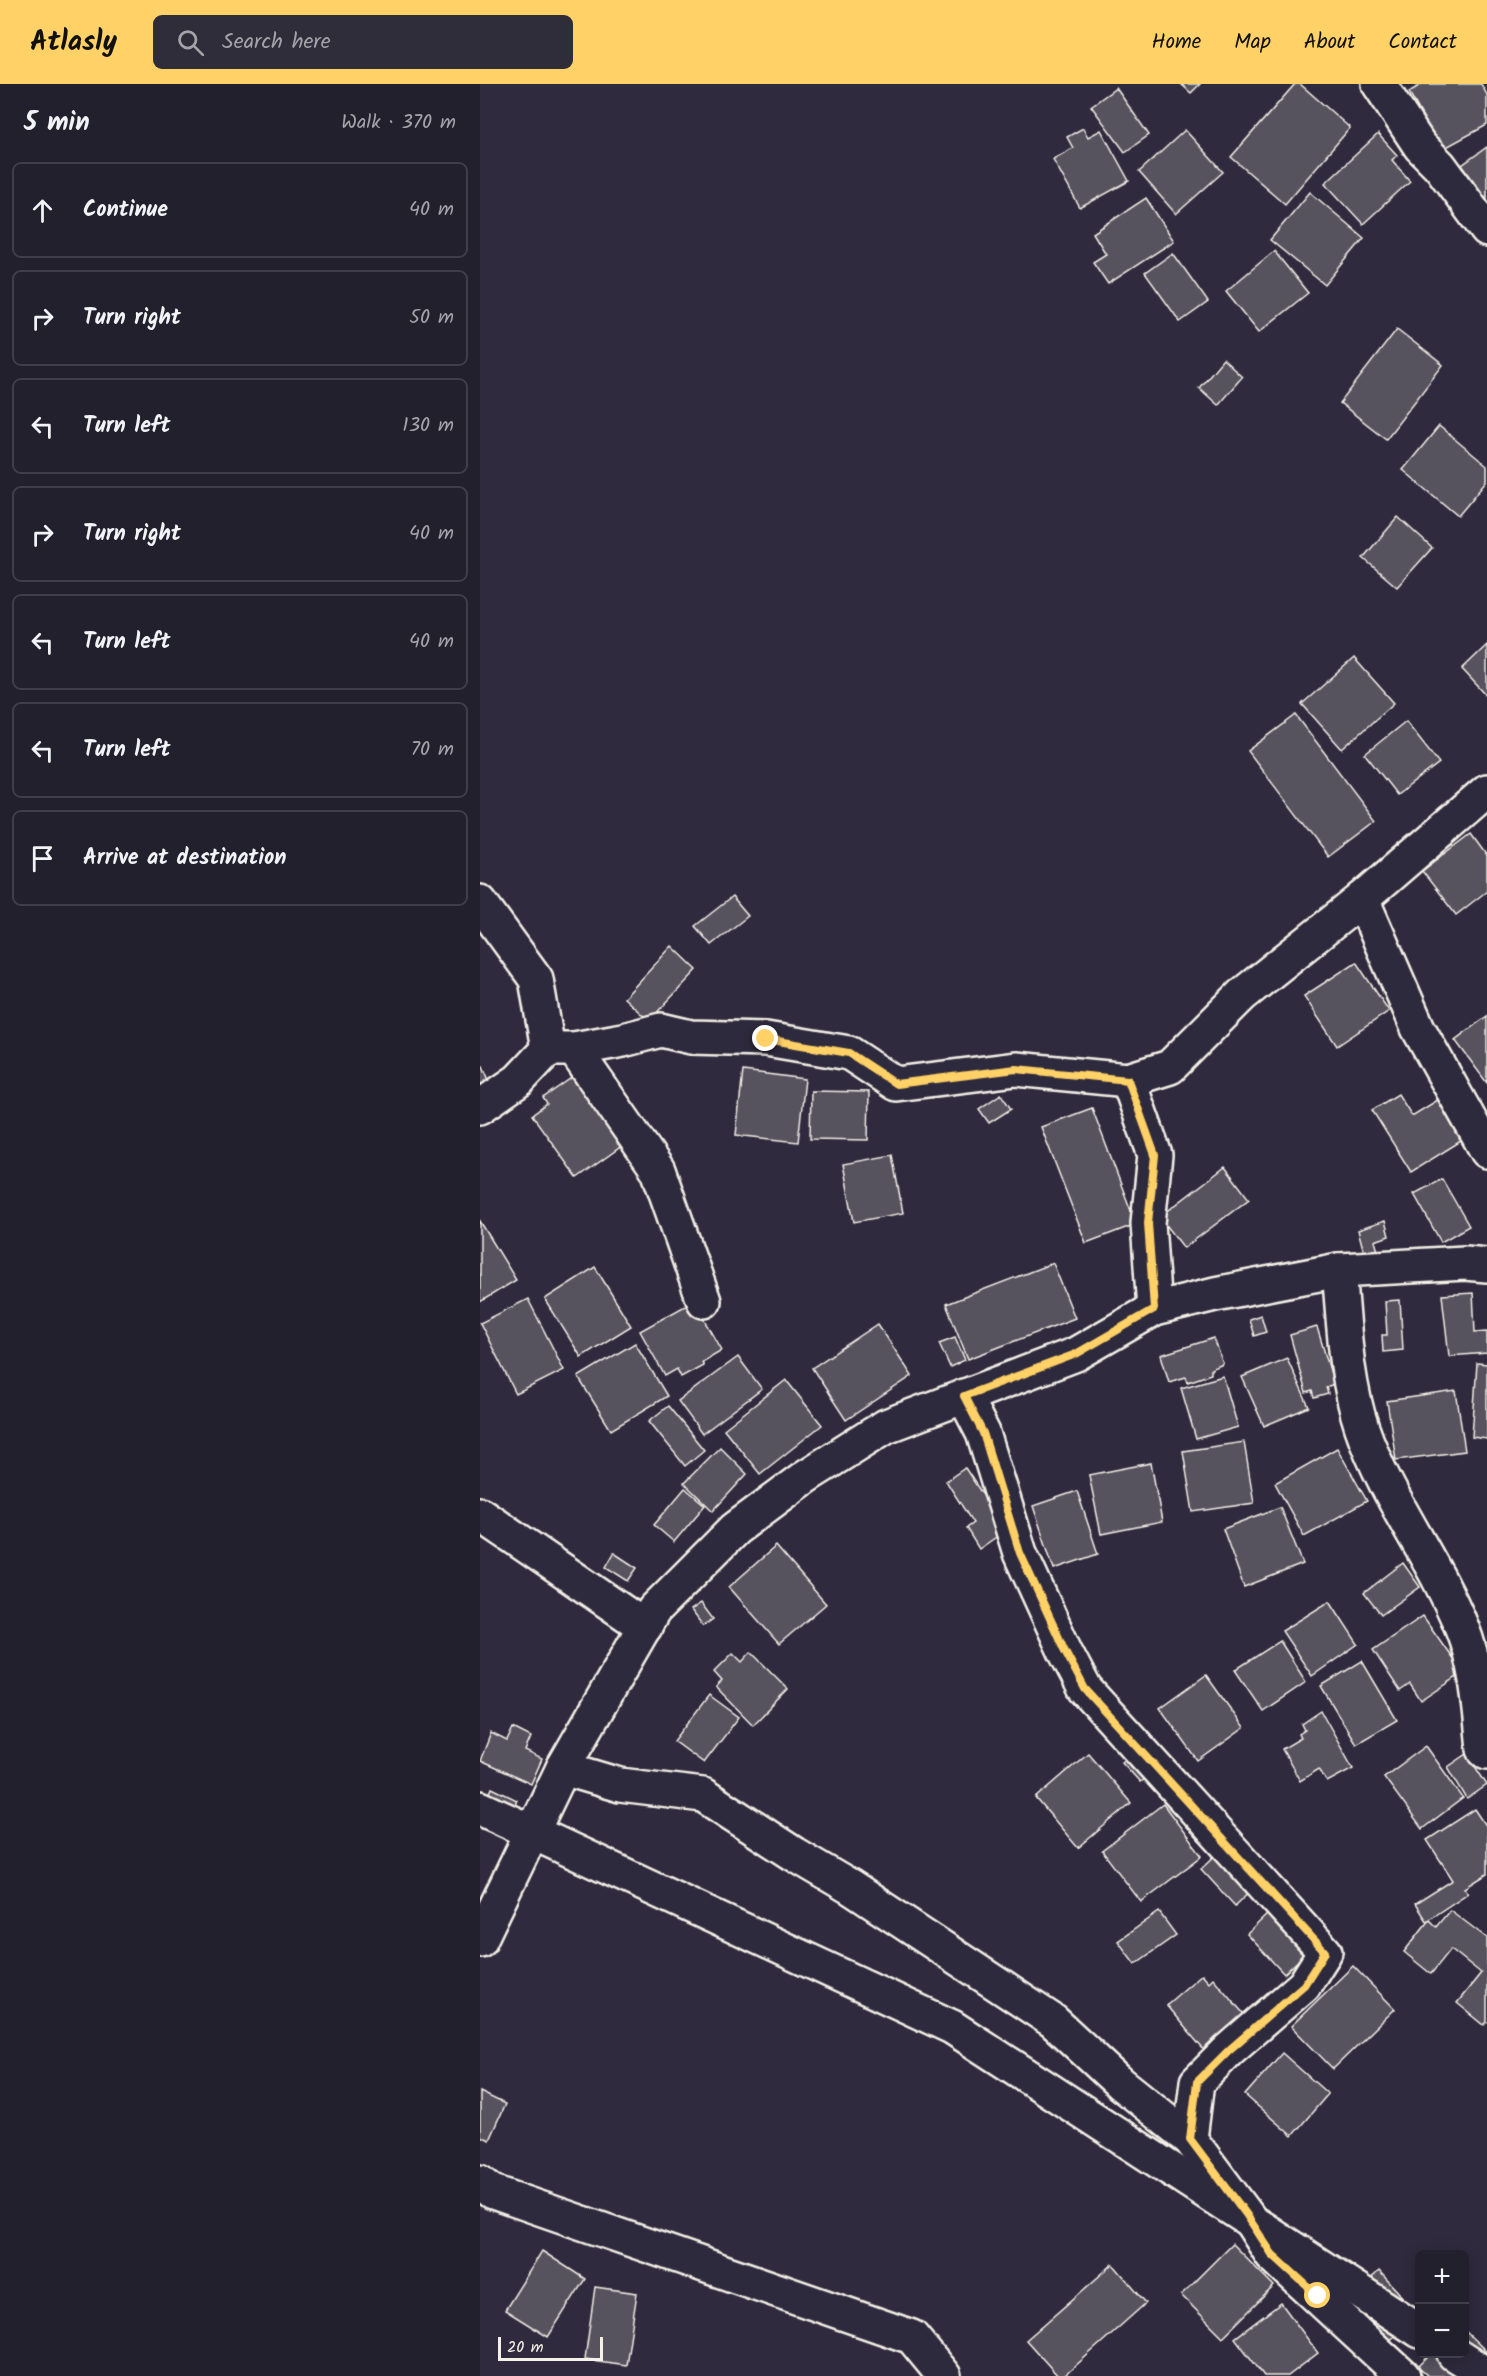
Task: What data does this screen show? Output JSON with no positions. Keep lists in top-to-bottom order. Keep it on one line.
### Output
{"scale_bar":"20 m","page":{"header":"Atlasly","search":"Search here","nav":["Home","Map","About","Contact"],"heading":["5 min","Walk · 370 m"],"list":[["Continue","40 m"],["Turn right","50 m"],["Turn left","130 m"],["Turn right","40 m"],["Turn left","40 m"],["Turn left","70 m"],"Arrive at destination"],"map_buttons":["+","−"],"scale":"20 m"}}
